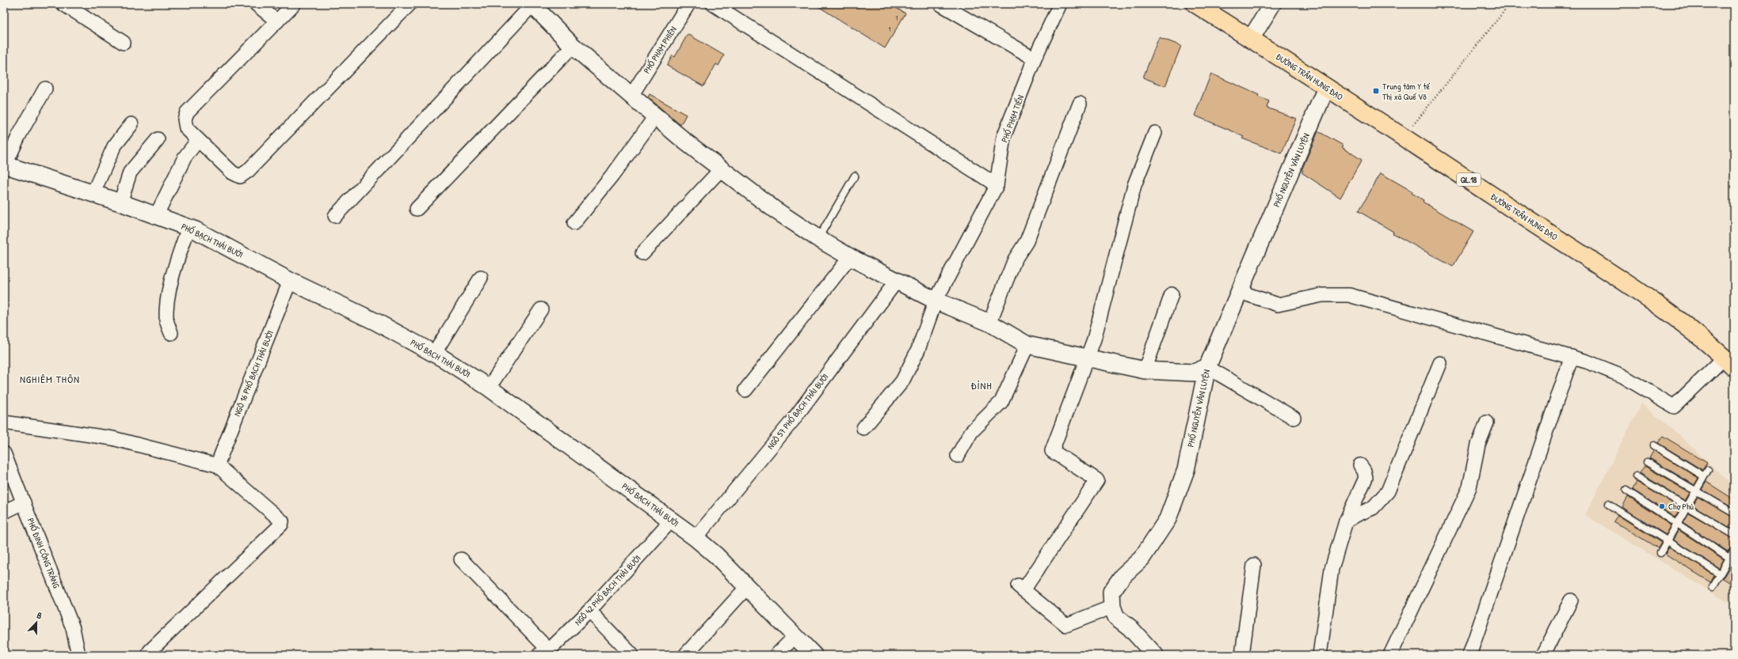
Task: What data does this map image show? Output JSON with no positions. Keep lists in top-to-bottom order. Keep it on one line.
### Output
{"streets":{"highway":["ĐƯỜNG TRẦN HƯNG ĐẠO","QL.18"],"street":["PHỐ PHẠM PHIÊN","PHỐ PHẠM TIẾN","PHỐ NGUYỄN VĂN LUYỆN","PHỐ BẠCH THÁI BƯỞI","NGÕ 16 PHỐ BẠCH THÁI BƯỞI","NGÕ 57 PHỐ BẠCH THÁI BƯỞI","PHỐ ĐINH CÔNG TRÁNG","NGÕ 42 PHỐ BẠCH THÁI BƯỞI"]},"crossings":[["ĐƯỜNG TRẦN HƯNG ĐẠO","PHỐ NGUYỄN VĂN LUYỆN"],["PHỐ BẠCH THÁI BƯỞI","NGÕ 16 PHỐ BẠCH THÁI BƯỞI"],["PHỐ BẠCH THÁI BƯỞI","NGÕ 57 PHỐ BẠCH THÁI BƯỞI"],["PHỐ BẠCH THÁI BƯỞI","NGÕ 42 PHỐ BẠCH THÁI BƯỞI"]],"districts":["NGHIÊM THÔN","ĐỈNH"],"places":{"transit":["Trung tâm Y tế Thị xã Quế Võ"],"other":["Chợ Phủ"]},"house_numbers":["1","1"],"north":"top"}
